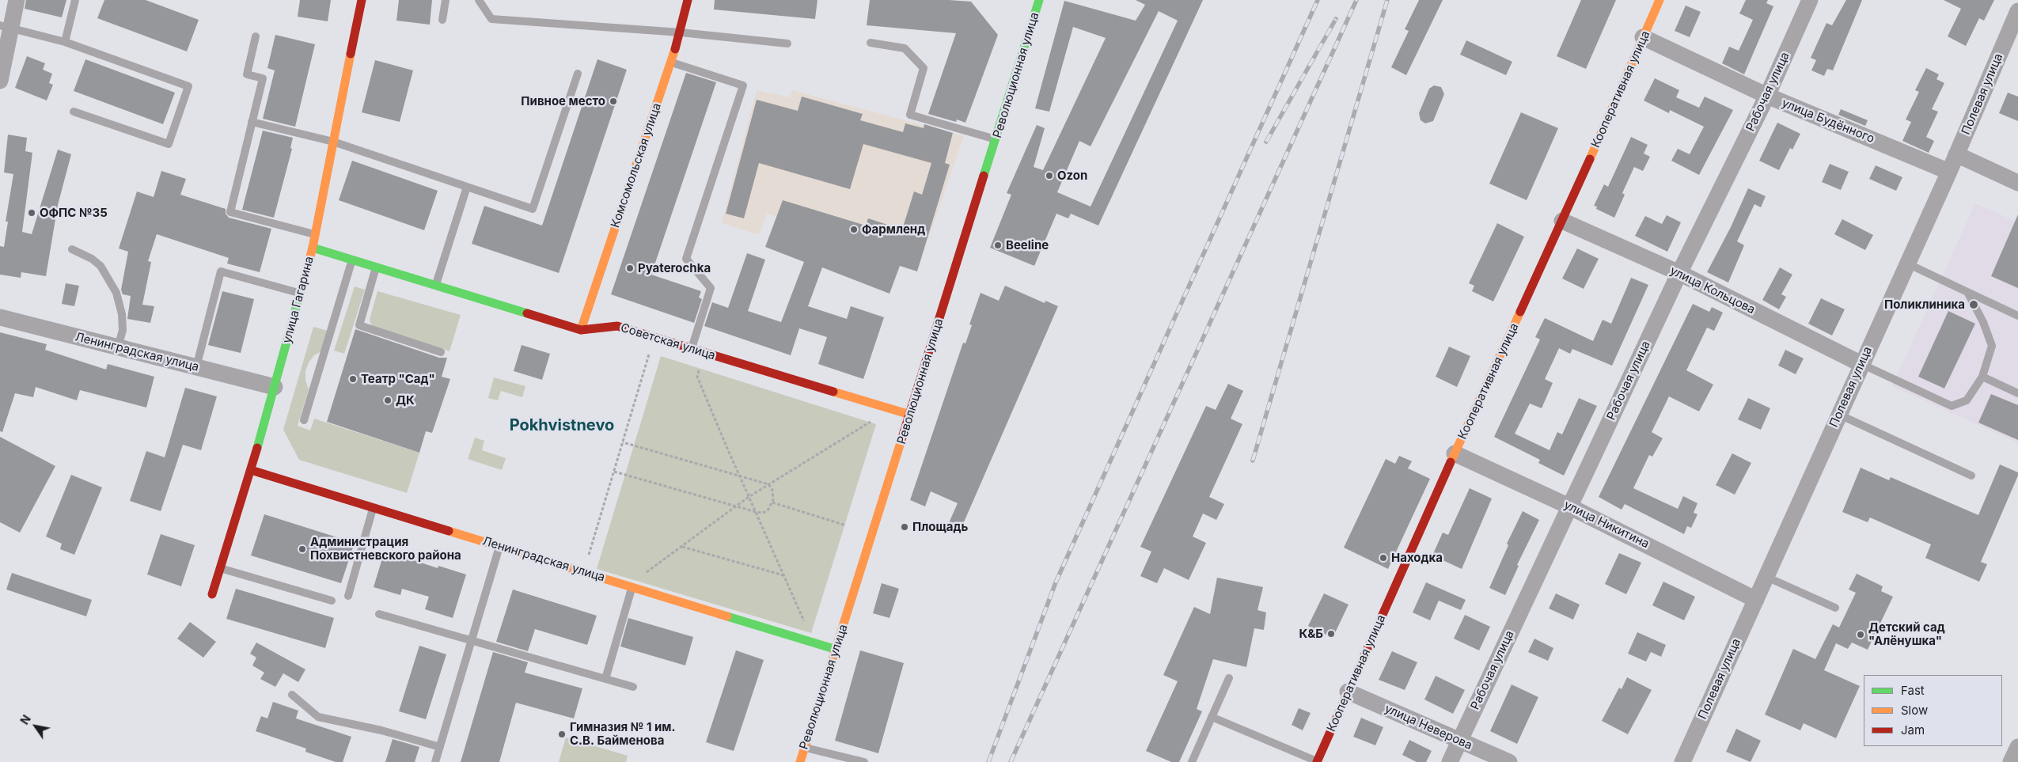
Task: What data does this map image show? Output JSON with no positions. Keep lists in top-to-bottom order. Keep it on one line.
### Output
{"streets":{"street":["Революционная улица","Кооперативная улица","Рабочая улица","Полевая улица","улица Будённого","Комсомольская улица","улица Кольцова","улица Гагарина","Советская улица","Ленинградская улица","улица Никитина","улица Неверова"]},"crossings":[["Революционная улица","Советская улица"],["Революционная улица","Ленинградская улица"],["Кооперативная улица","улица Будённого"],["Кооперативная улица","улица Кольцова"],["Кооперативная улица","улица Никитина"],["Кооперативная улица","улица Неверова"],["Рабочая улица","улица Будённого"],["Рабочая улица","улица Кольцова"],["Рабочая улица","улица Никитина"],["Рабочая улица","улица Неверова"],["Полевая улица","улица Будённого"],["Полевая улица","улица Кольцова"],["Полевая улица","улица Никитина"],["Комсомольская улица","Советская улица"],["улица Гагарина","Советская улица"],["улица Гагарина","Ленинградская улица"]],"districts":["Pokhvistnevo"],"places":["Пивное место","Ozon","ОФПС №35","Фармленд","Beeline","Pyaterochka","Поликлиника","Театр \"Сад\"","ДК","Площадь","Администрация Похвистневского района","Находка","К&Б","Детский сад \"Алёнушка\"","Гимназия № 1 им. С.В. Байменова"],"legend":["Fast","Slow","Jam"],"north":"top left"}
